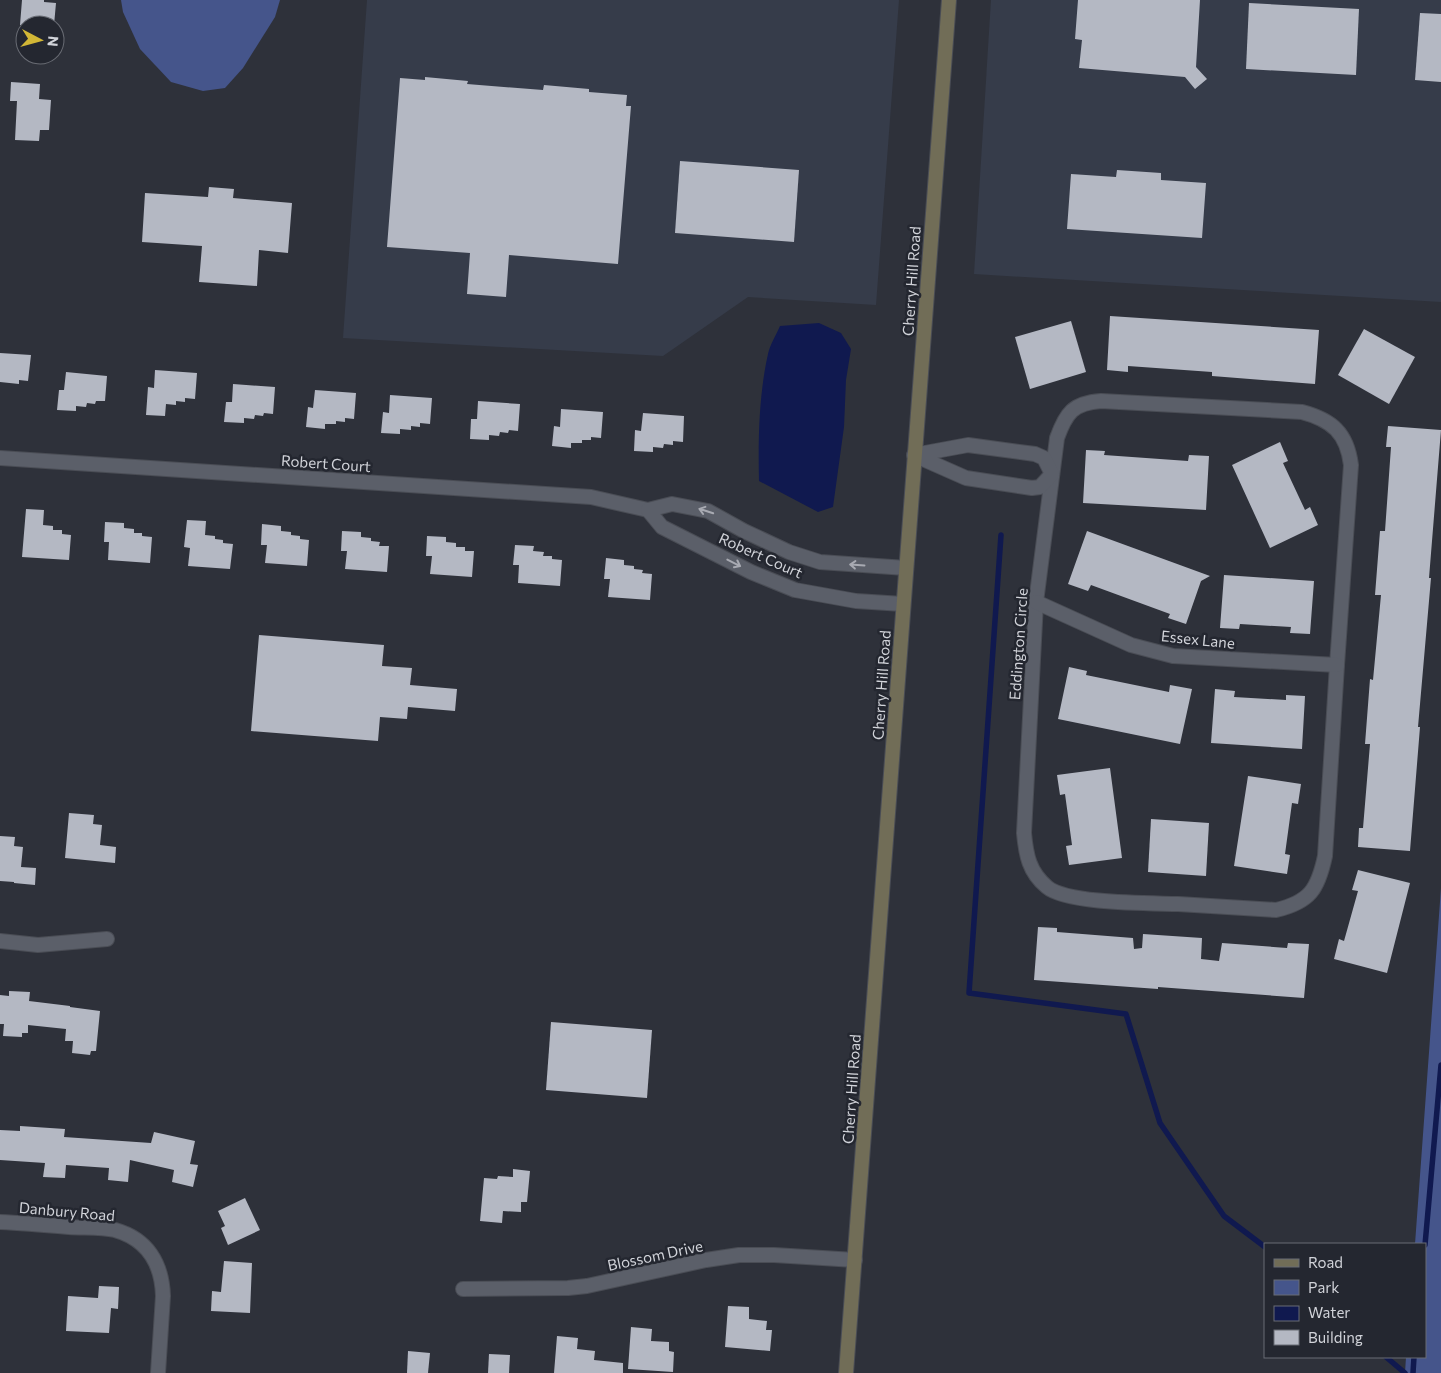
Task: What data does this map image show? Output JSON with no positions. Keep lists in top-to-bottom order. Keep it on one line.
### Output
{"streets":{"main road":["Cherry Hill Road"],"street":["Robert Court","Essex Lane","Eddington Circle","Danbury Road","Blossom Drive"]},"crossings":[["Cherry Hill Road","Robert Court"],["Cherry Hill Road","Blossom Drive"],["Essex Lane","Eddington Circle"]],"legend":["Road","Park","Water","Building"],"north":"right"}
